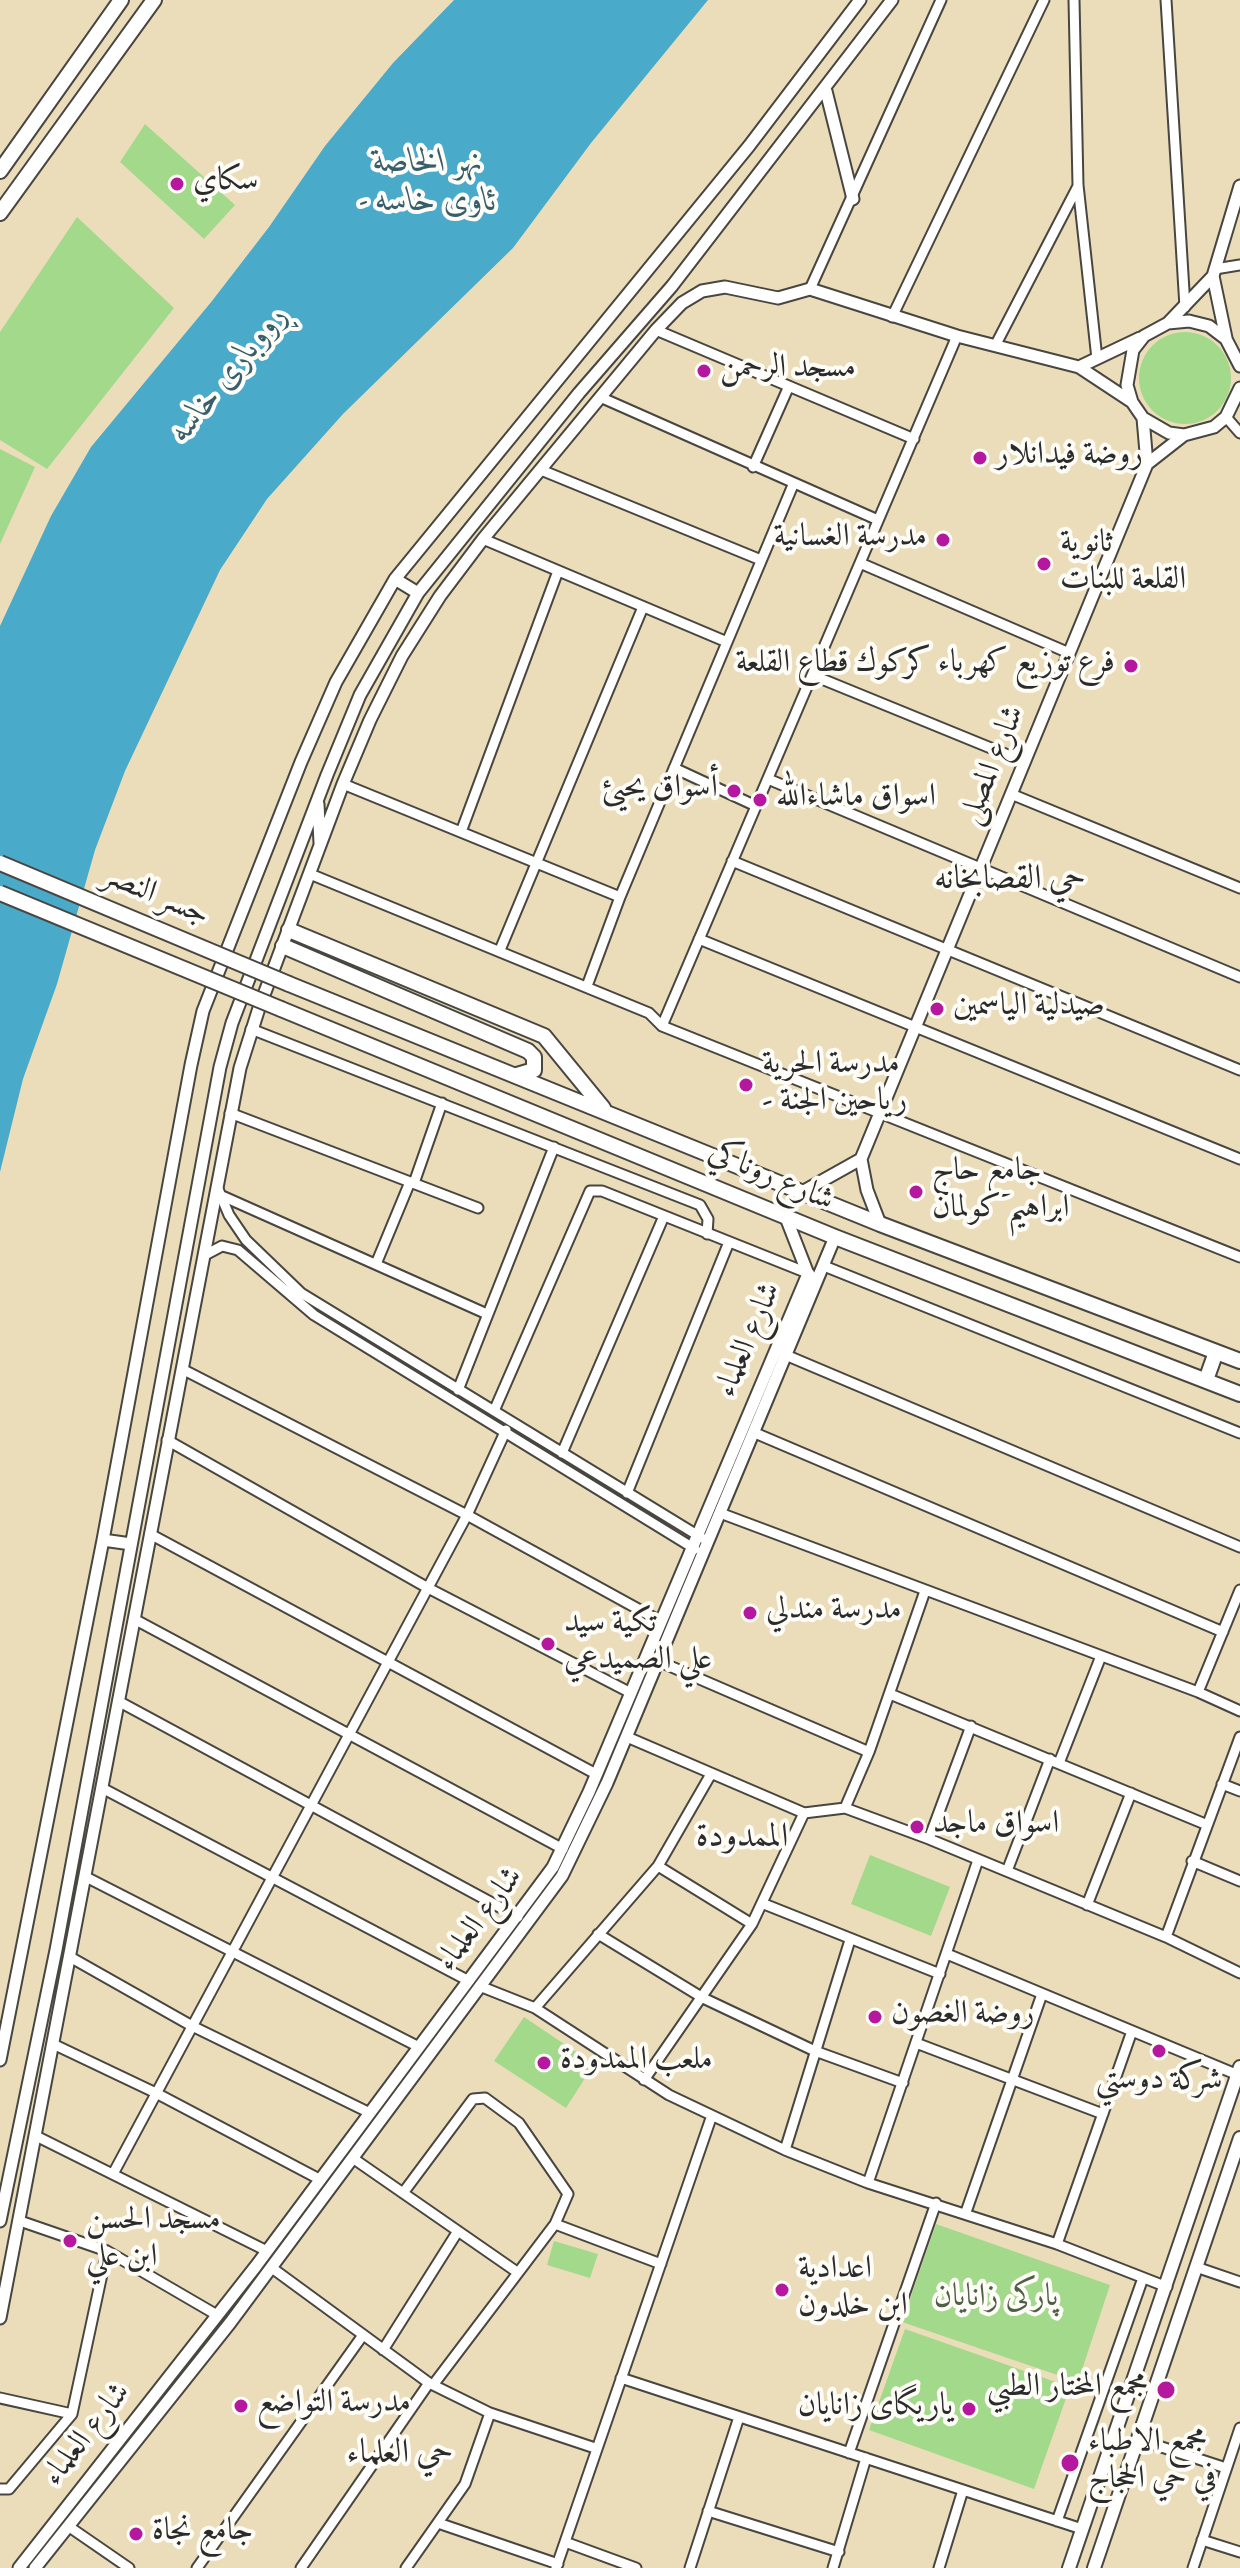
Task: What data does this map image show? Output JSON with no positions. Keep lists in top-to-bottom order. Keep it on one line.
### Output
{"streets":{"main road":["جسر النصر","شارع روناكي"],"street":["شارع المصلى","شارع العلماء"]},"crossings":[["جسر النصر","شارع روناكي"],["شارع روناكي","شارع العلماء"]],"districts":["حي القصابخانه","الممدودة","حي العلماء"],"water":["نهر الخاصة - ئاوی خاسە","ڕووباری خاسە"],"parks":["پارکی زانایان"],"places":["سكاي","مسجد الرحمن","روضة فيدانلار","مدرسة الغسانية","ثانوية القلعة للبنات","فرع توزيع كهرباء كركوك قطاع القلعة","أسواق يحيئ","اسواق ماشاءالله","صيدلية الياسمين","مدرسة الحرية - رياحين الجنة","جامع حاج ابراهيم كولمان","مدرسة مندلي","تكية سيد علي الصميدعي","اسواق ماجد","روضة الغصون","شركة دوستي","ملعب الممدودة","مسجد الحسن ابن علي","اعدادية ابن خلدون","مجمع المختار الطبي","مدرسة التواضع","یاریگای زانایان","مجمع الاطباء في حي الحجاج","جامع نجاة"]}
